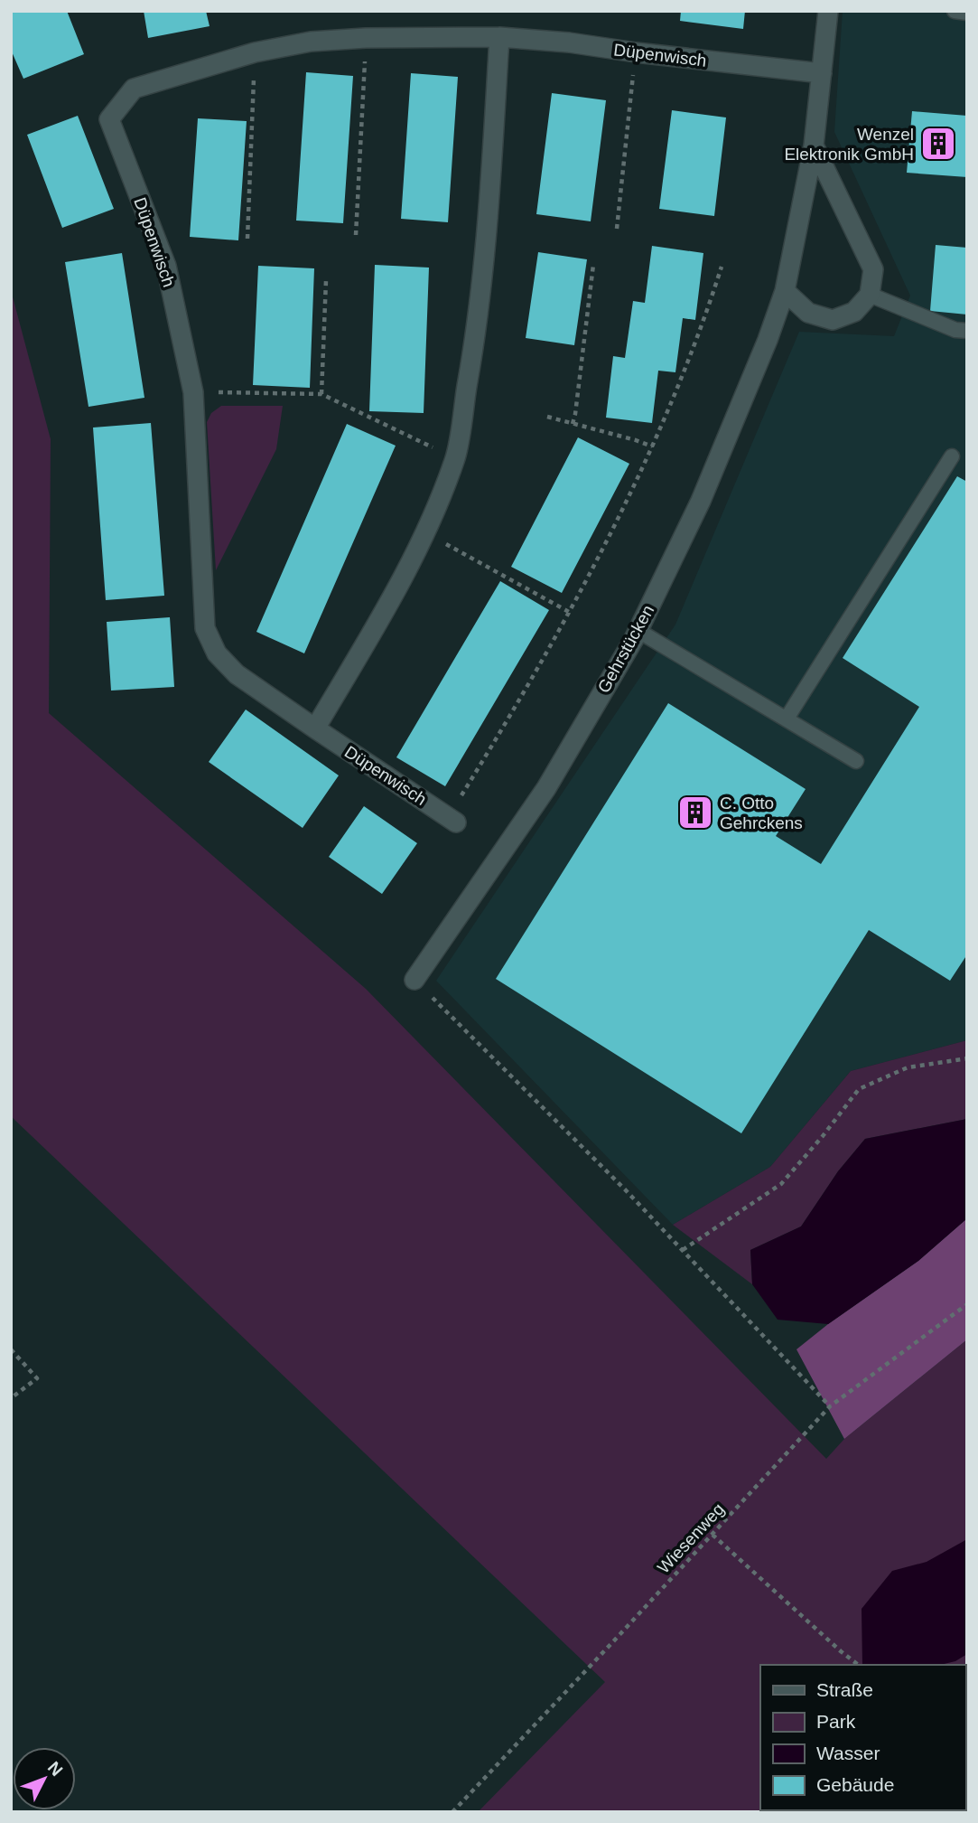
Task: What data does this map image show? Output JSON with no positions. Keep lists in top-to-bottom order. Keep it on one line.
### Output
{"streets":{"street":["Düpenwisch","Gehrstücken"],"path":["Wiesenweg"]},"crossings":[["Düpenwisch","Gehrstücken"]],"places":{"building":["Wenzel Elektronik GmbH","C. Otto Gehrckens"]},"legend":["Straße","Park","Wasser","Gebäude"],"north":"top right"}
